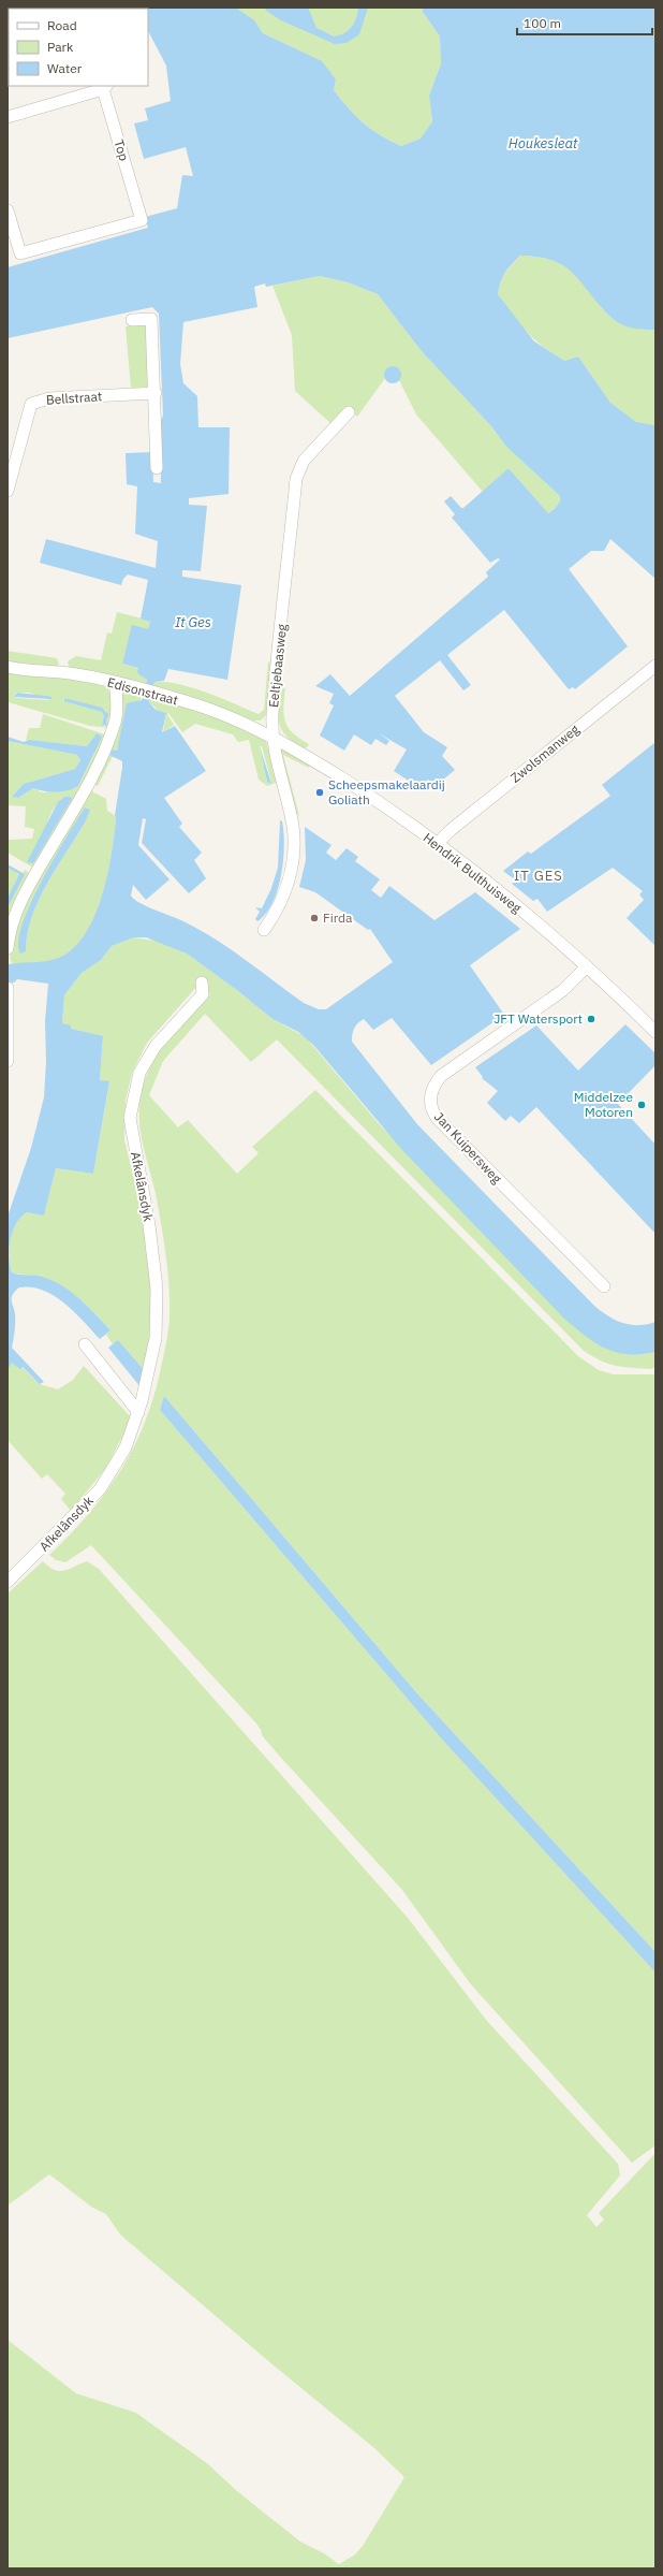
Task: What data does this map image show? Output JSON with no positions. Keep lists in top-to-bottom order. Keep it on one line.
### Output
{"streets":{"street":["Top","Bellstraat","Eeltjebaasweg","Edisonstraat","Zwolsmanweg","Hendrik Bulthuisweg","Jan Kuipersweg","Afkelânsdyk"]},"crossings":[["Eeltjebaasweg","Edisonstraat"],["Eeltjebaasweg","Hendrik Bulthuisweg"],["Edisonstraat","Hendrik Bulthuisweg"],["Zwolsmanweg","Hendrik Bulthuisweg"],["Hendrik Bulthuisweg","Jan Kuipersweg"]],"districts":["IT GES"],"water":["Houkesleat","It Ges"],"places":["Scheepsmakelaardij Goliath","Firda","JFT Watersport","Middelzee Motoren"],"legend":["Road","Park","Water"],"scale_bar":"100 m"}
